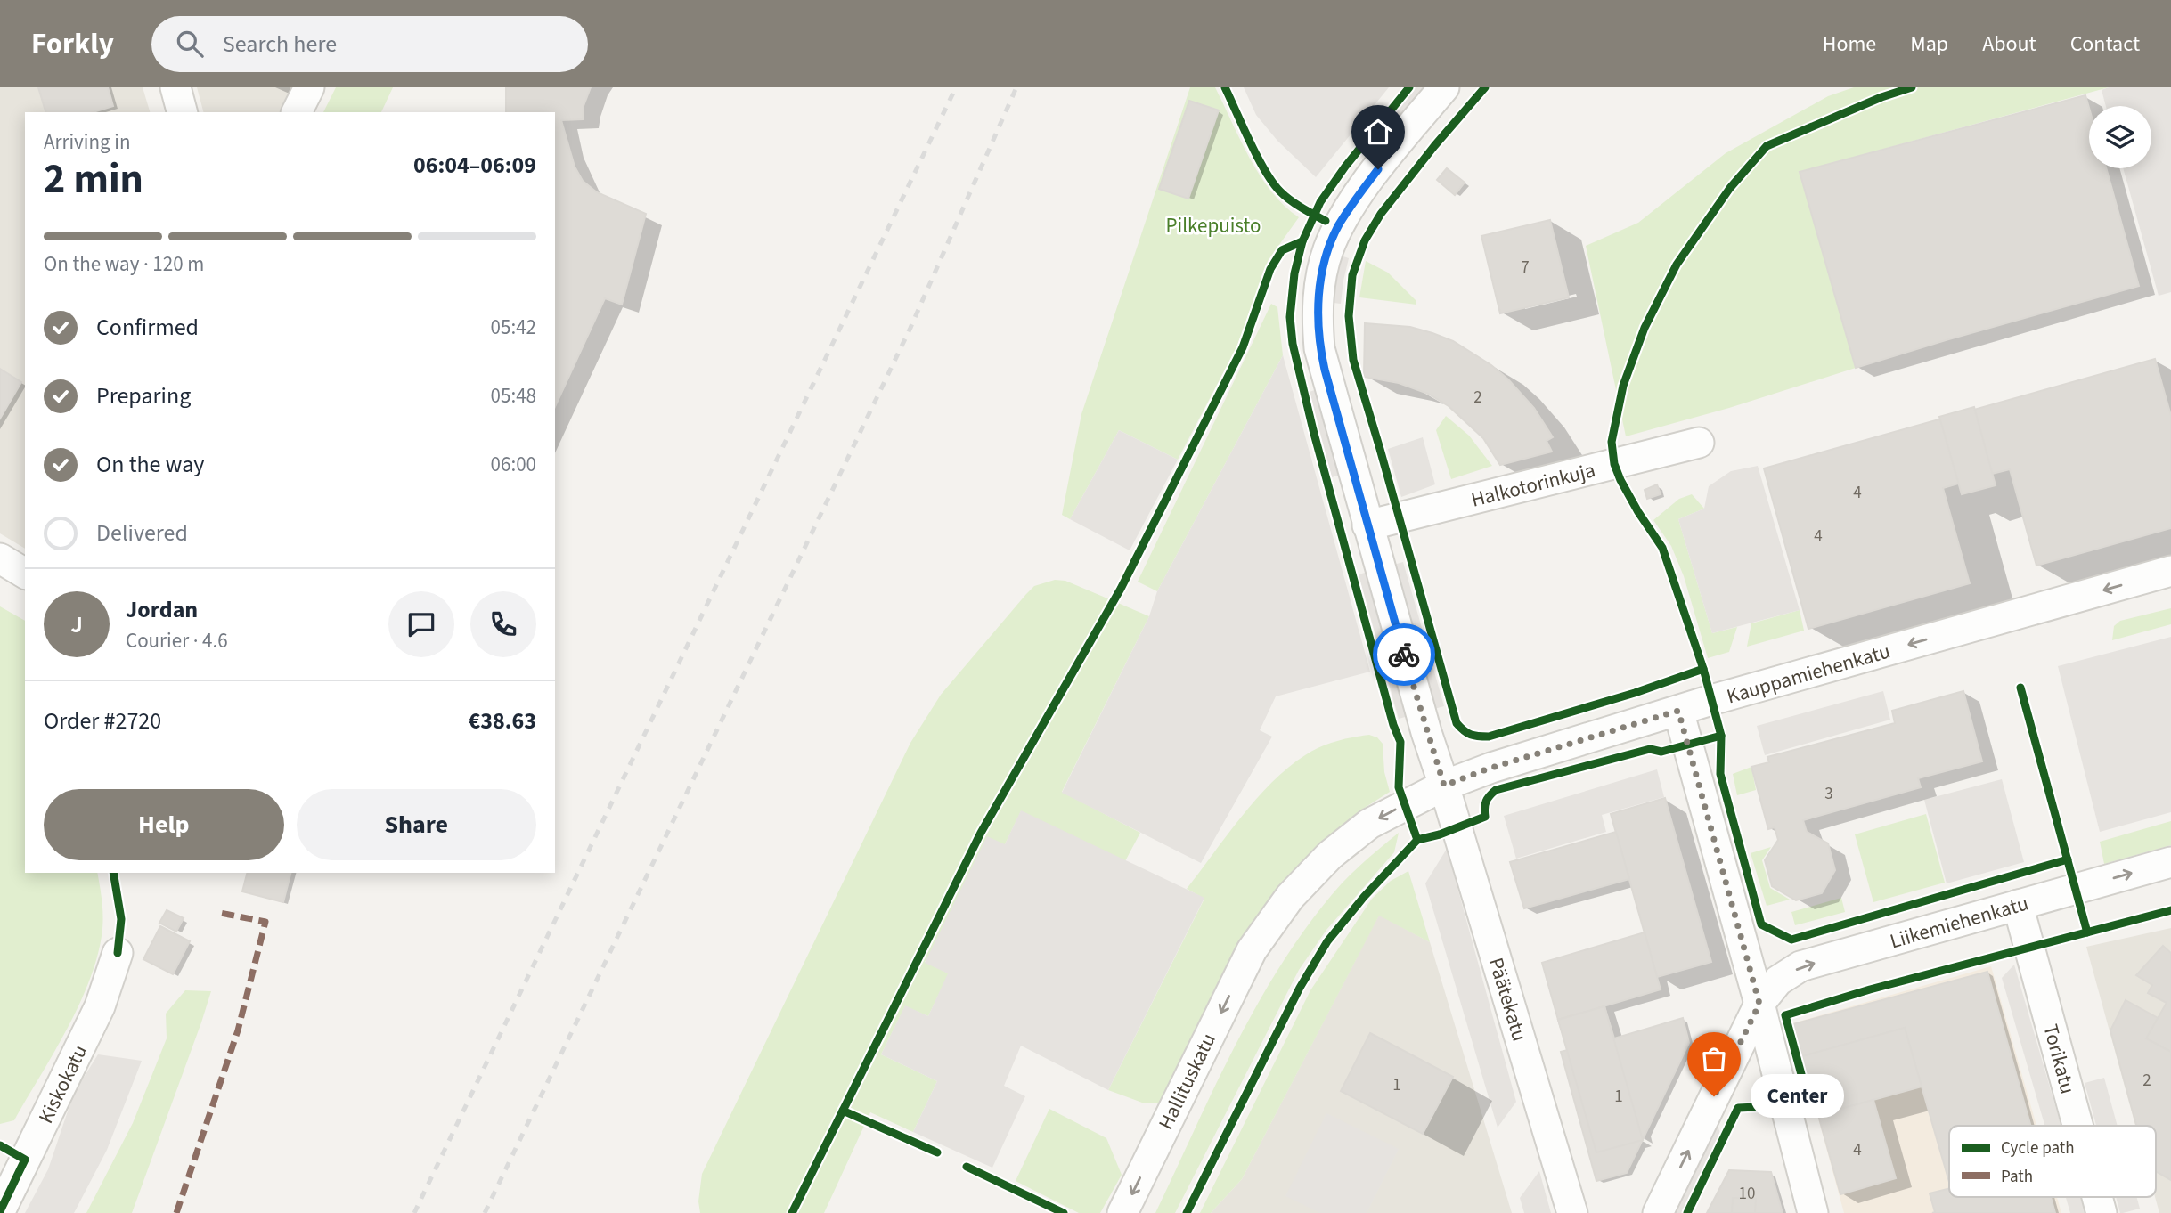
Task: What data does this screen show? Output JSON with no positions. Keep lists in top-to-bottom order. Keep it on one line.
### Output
{"streets":{"street":["Halkotorinkuja","Kauppamiehenkatu","Liikemiehenkatu","Päätekatu","Torikatu","Hallituskatu","Kiskokatu"]},"crossings":[["Halkotorinkuja","Päätekatu"],["Kauppamiehenkatu","Päätekatu"],["Kauppamiehenkatu","Hallituskatu"],["Liikemiehenkatu","Torikatu"]],"one_way":["Kauppamiehenkatu","Liikemiehenkatu","Hallituskatu"],"parks":["Pilkepuisto"],"places":["Center"],"house_numbers":["7","2","4","4","3","2","1","1","4","10"],"legend":["Cycle path","Path"],"page":{"header":"Forkly","search":"Search here","nav":["Home","Map","About","Contact"],"heading":["2 min","Arriving in","06:04–06:09"],"panel":["Jordan","Courier · 4.6","Order #2720","€38.63"],"bar":"On the way · 120 m","list":[["Confirmed","05:42"],["Preparing","05:48"],["On the way","06:00"],"Delivered"],"round":"J","buttons":["Help","Share"],"bubble":"Center"}}
